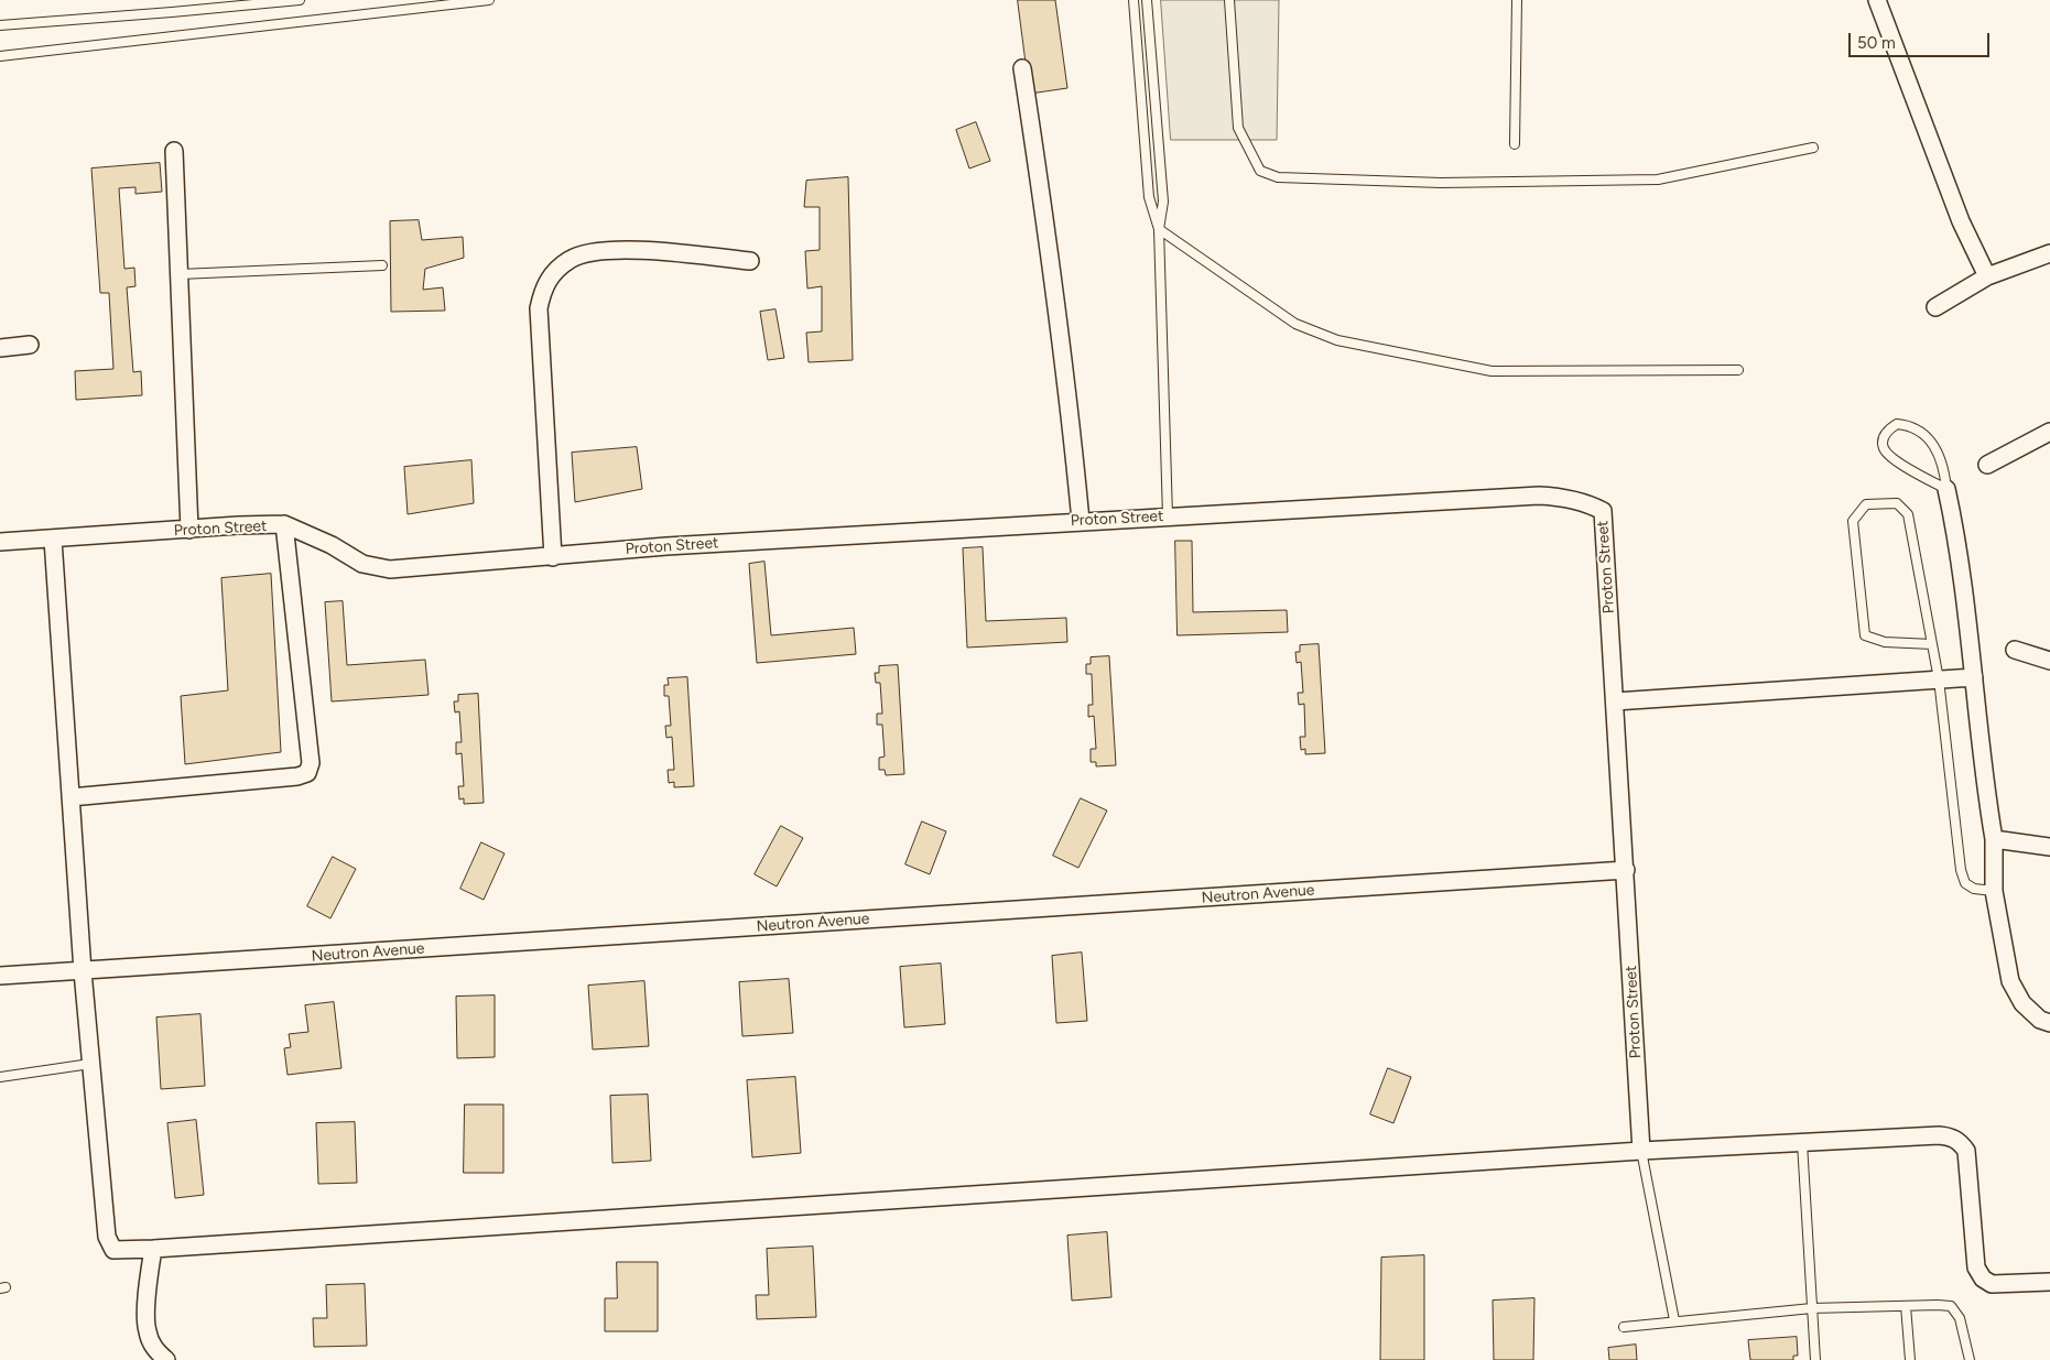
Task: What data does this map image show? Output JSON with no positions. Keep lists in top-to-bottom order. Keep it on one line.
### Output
{"streets":{"street":["Proton Street","Neutron Avenue"]},"crossings":[["Proton Street","Neutron Avenue"]],"scale_bar":"50 m"}
